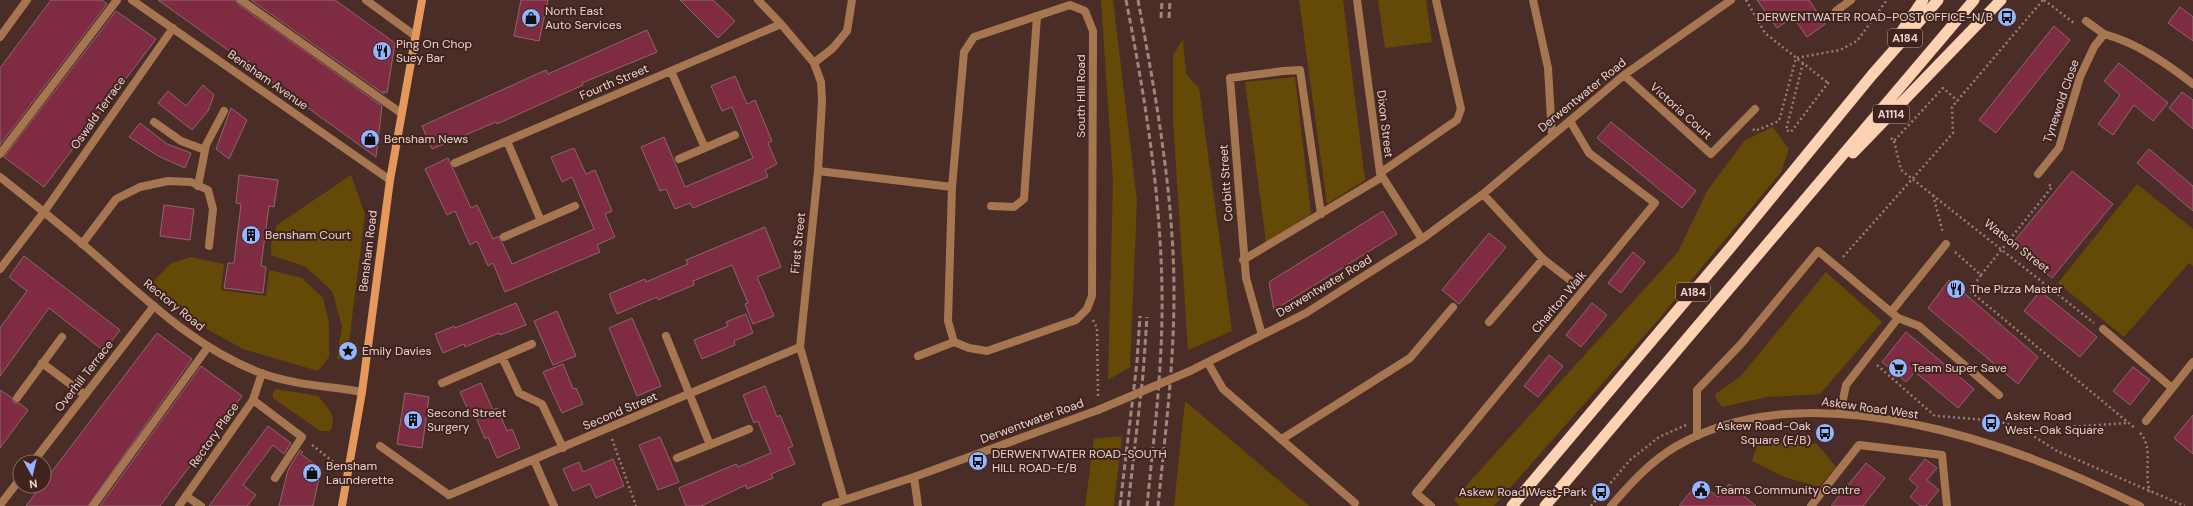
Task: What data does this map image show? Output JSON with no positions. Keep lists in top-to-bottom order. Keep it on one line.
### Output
{"streets":{"highway":["A184","A1114"],"main road":["Bensham Road"],"street":["Bensham Avenue","Fourth Street","Derwentwater Road","South Hill Road","Tynewold Close","Victoria Court","Oswald Terrace","Dixon Street","Corbitt Street","First Street","Charlton Walk","Rectory Road","Overhill Terrace","Askew Road West","Second Street","Rectory Place"],"path":["Watson Street"]},"crossings":[["A184","A1114"],["Bensham Avenue","Oswald Terrace"],["Bensham Avenue","Bensham Road"],["Fourth Street","First Street"],["Derwentwater Road","Victoria Court"],["Derwentwater Road","Dixon Street"],["Derwentwater Road","Corbitt Street"],["Derwentwater Road","First Street"],["Derwentwater Road","Charlton Walk"],["Oswald Terrace","Rectory Road"],["First Street","Second Street"],["Bensham Road","Rectory Road"],["Rectory Road","Overhill Terrace"],["Rectory Road","Rectory Place"]],"places":{"bus stop":["DERWENTWATER ROAD-POST OFFICE-N/B","Askew Road West-Oak Square","Askew Road-Oak Square (E/B)","DERWENTWATER ROAD-SOUTH HILL ROAD-E/B","Askew Road West-Park"],"shop":["North East Auto Services","Bensham News","Bensham Launderette"],"restaurant":["Ping On Chop Suey Bar","The Pizza Master"],"building":["Bensham Court","Second Street Surgery"],"place":["Emily Davies"],"supermarket":["Team Super Save"],"public building":["Teams Community Centre"]},"north":"bottom"}
